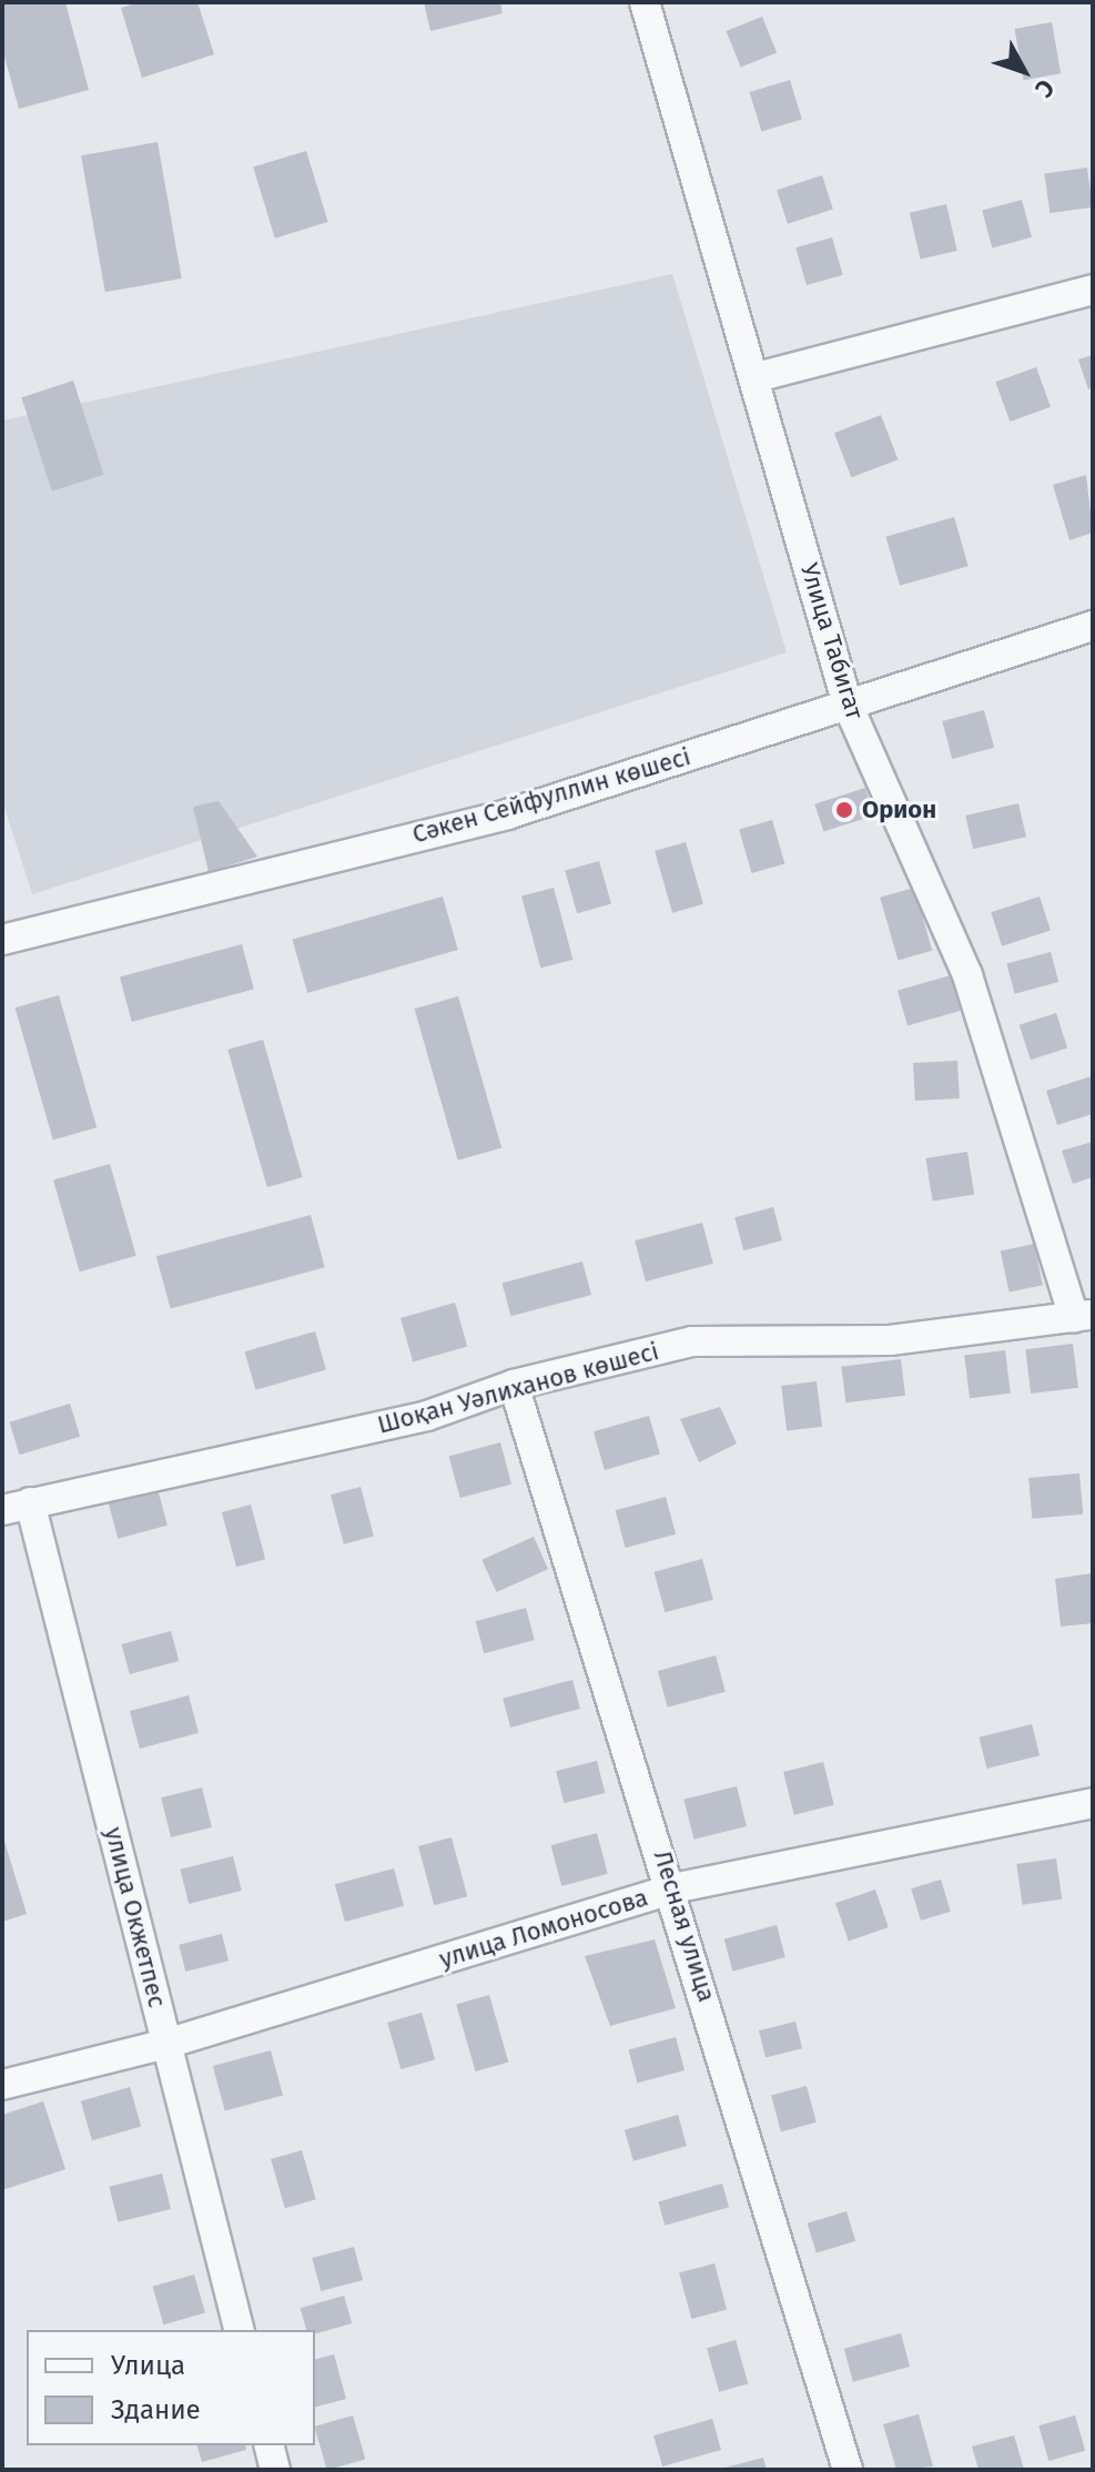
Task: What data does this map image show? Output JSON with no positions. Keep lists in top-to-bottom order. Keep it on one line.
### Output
{"streets":{"street":["Улица Табигат","Сәкен Сейфуллин көшесі","Шоқан Уәлиханов көшесі","улица Окжетпес","Лесная улица","улица Ломоносова"]},"crossings":[["Улица Табигат","Сәкен Сейфуллин көшесі"],["Улица Табигат","Шоқан Уәлиханов көшесі"],["Шоқан Уәлиханов көшесі","улица Окжетпес"],["Шоқан Уәлиханов көшесі","Лесная улица"],["улица Окжетпес","улица Ломоносова"],["Лесная улица","улица Ломоносова"]],"places":["Орион"],"legend":["Улица","Здание"],"north":"bottom right"}
